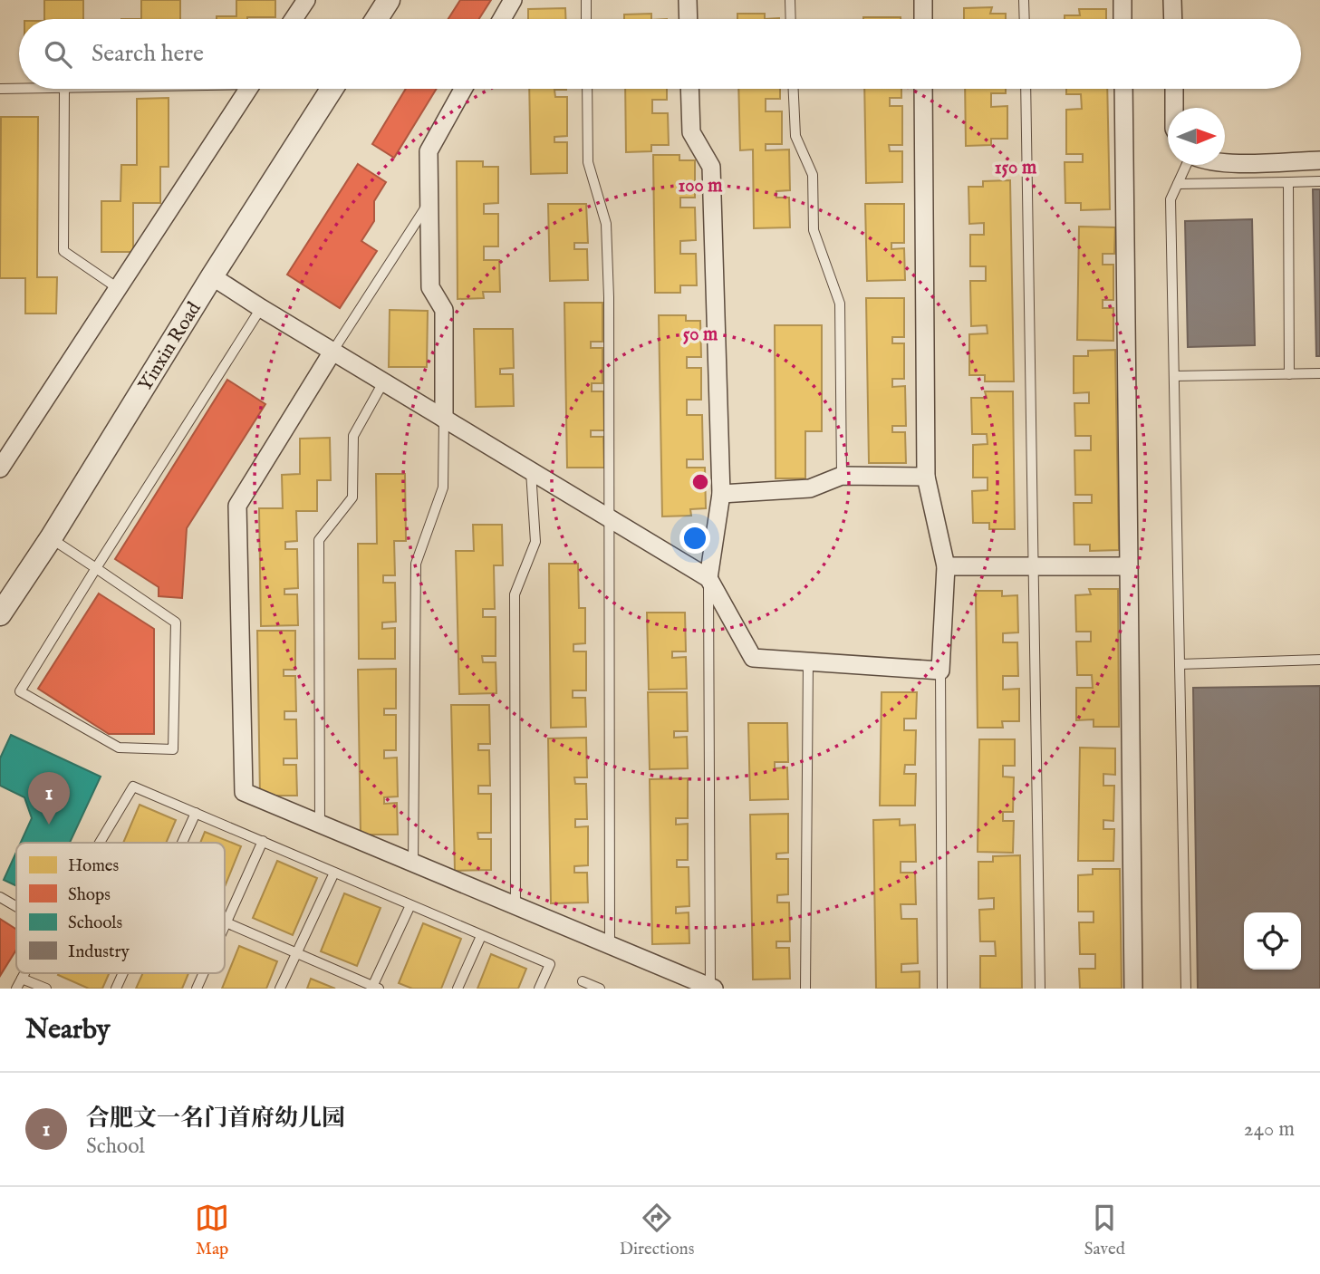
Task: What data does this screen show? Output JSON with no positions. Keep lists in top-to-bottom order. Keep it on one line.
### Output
{"streets":{"street":["Yinxin Road"]},"legend":["Homes","Shops","Schools","Industry"],"north":"right","page":{"search":"Search here","pins":"1","heading":"Nearby","list":[{"mark":"1","name":"合肥文一名门首府幼儿园","note":"School","value":"240 m"}],"nav":["Map","Directions","Saved"]},"rings":["150 m","100 m","50 m"]}
